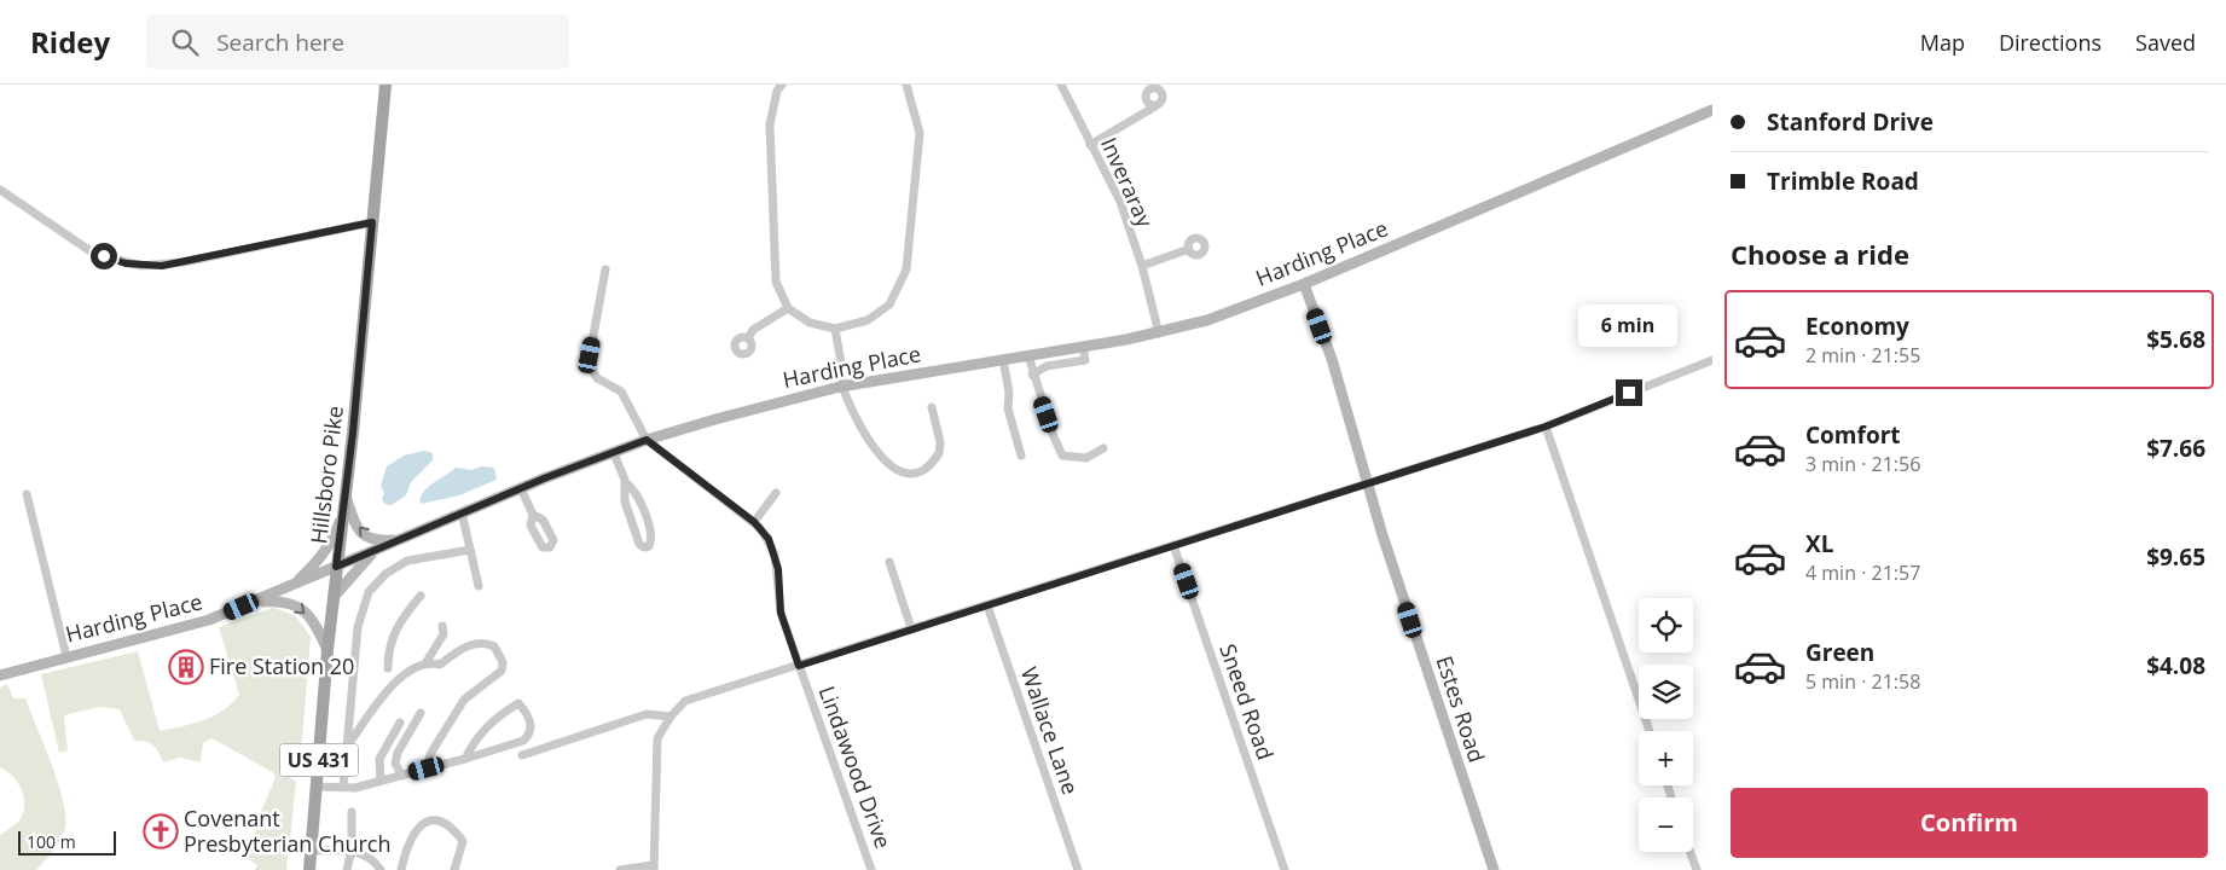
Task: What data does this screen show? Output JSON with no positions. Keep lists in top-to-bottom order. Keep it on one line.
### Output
{"streets":{"main road":["Harding Place","Hillsboro Pike","Estes Road","US 431"],"street":["Inveraray","Sneed Road","Wallace Lane","Lindawood Drive"]},"crossings":[["Inveraray","Harding Place"],["Harding Place","Hillsboro Pike"],["Harding Place","Estes Road"],["Harding Place","Lindawood Drive"]],"places":{"building":["Fire Station 20"],"church":["Covenant Presbyterian Church"]},"scale_bar":"100 m","page":{"header":"Ridey","search":"Search here","nav":["Map","Directions","Saved"],"banner":["Stanford Drive","Trimble Road"],"heading":"Choose a ride","list":[{"name":"Economy","note":"2 min · 21:55","value":"$5.68"},{"name":"Comfort","note":"3 min · 21:56","value":"$7.66"},{"name":"XL","note":"4 min · 21:57","value":"$9.65"},{"name":"Green","note":"5 min · 21:58","value":"$4.08"}],"bubble":"6 min","map_buttons":["+","−"],"buttons":"Confirm","scale":"100 m"}}
